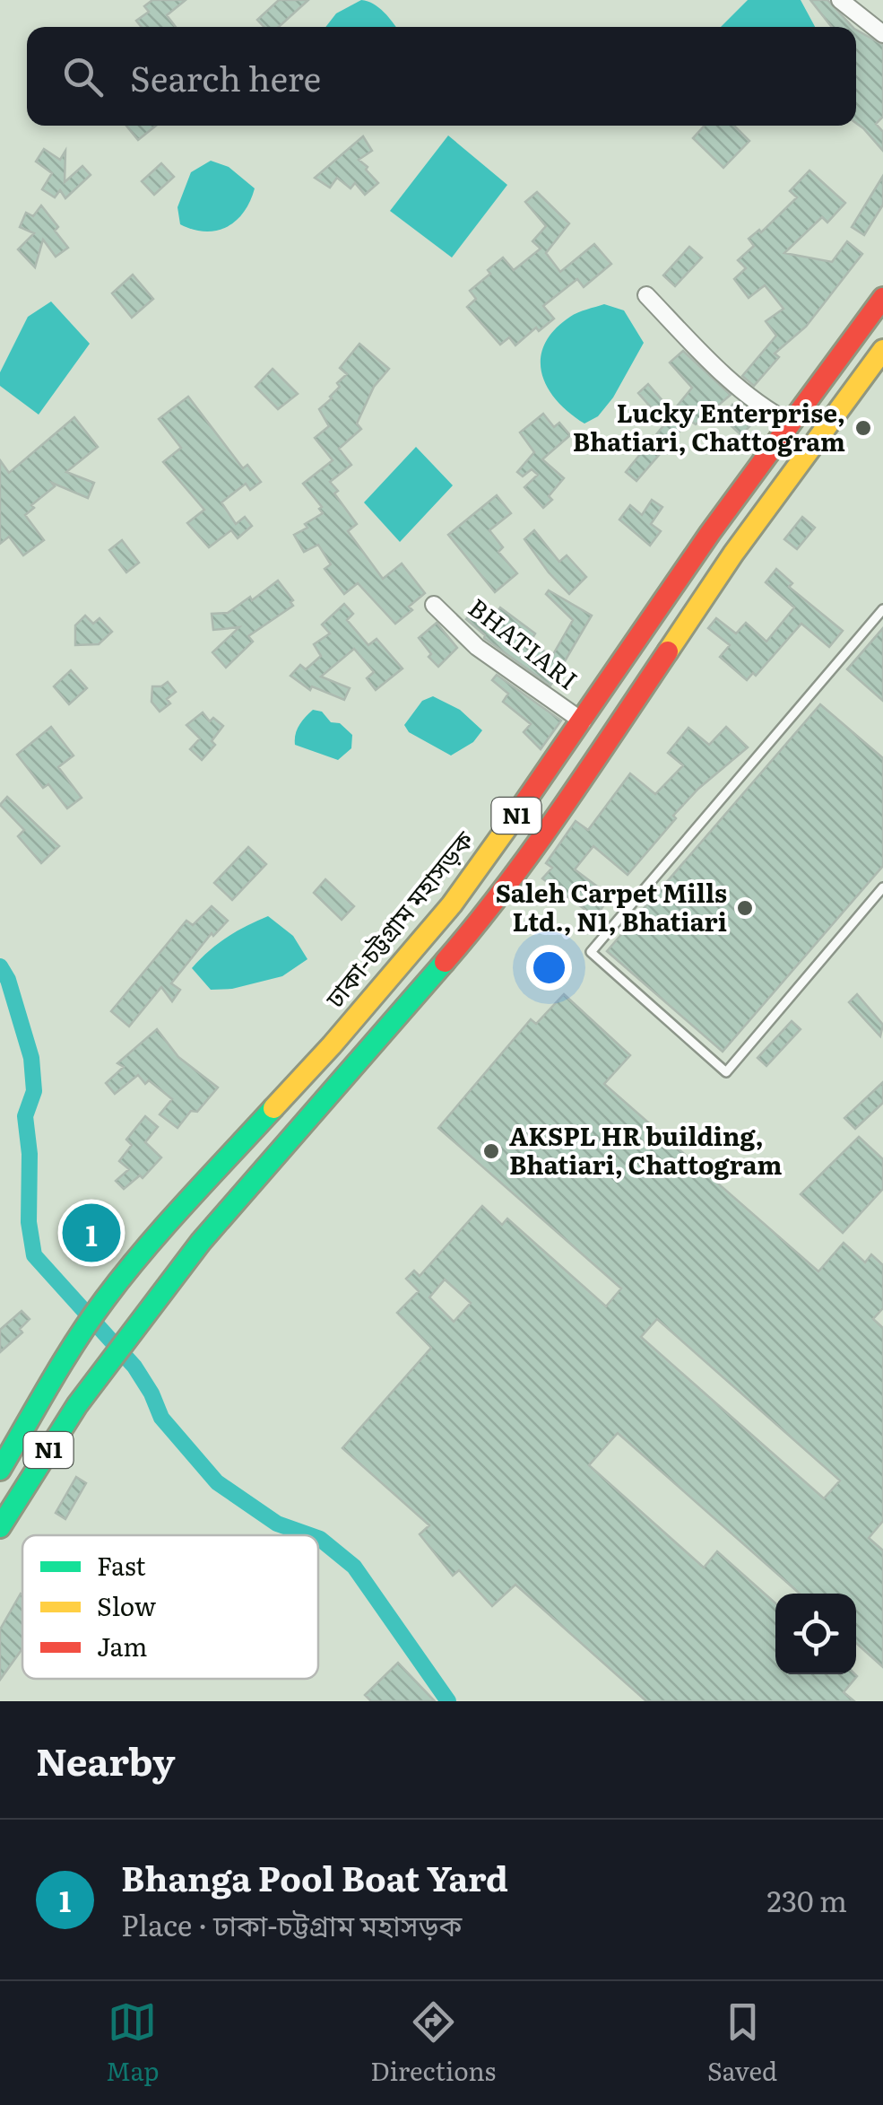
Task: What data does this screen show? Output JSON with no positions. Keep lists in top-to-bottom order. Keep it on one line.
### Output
{"streets":{"highway":["N1","ঢাকা-চট্টগ্রাম মহাসড়ক"],"street":["BHATIARI"]},"crossings":[["BHATIARI","ঢাকা-চট্টগ্রাম মহাসড়ক"]],"places":["Lucky Enterprise, Bhatiari, Chattogram","Saleh Carpet Mills Ltd., N1, Bhatiari","AKSPL HR building, Bhatiari, Chattogram"],"legend":["Fast","Slow","Jam"],"page":{"search":"Search here","pins":"1","heading":"Nearby","list":[{"mark":"1","name":"Bhanga Pool Boat Yard","note":"Place · ঢাকা-চট্টগ্রাম মহাসড়ক","value":"230 m"}],"nav":["Map","Directions","Saved"]}}
